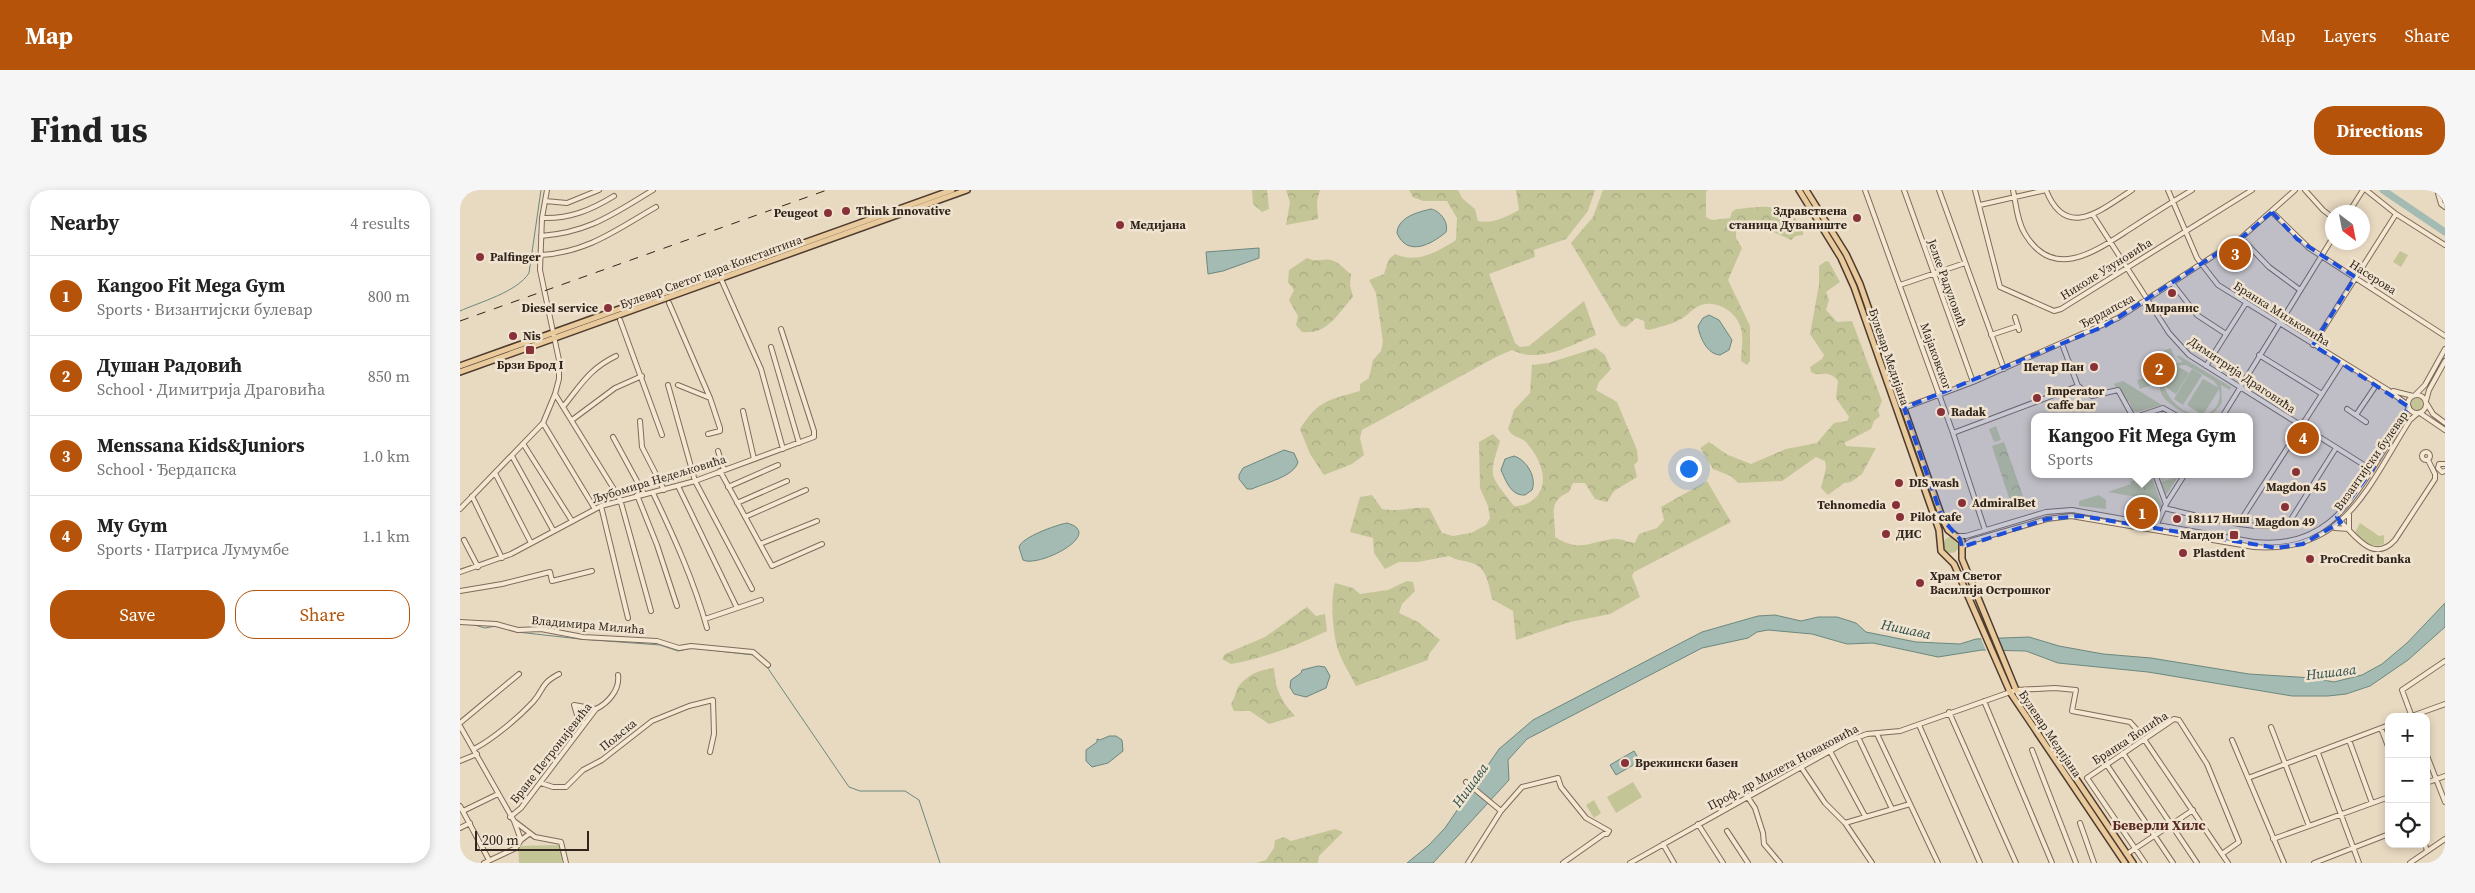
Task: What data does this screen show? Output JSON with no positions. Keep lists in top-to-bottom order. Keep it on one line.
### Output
{"streets":{"main road":["Булевар Светог цара Константина","Булевар Медијана"],"street":["Николе Узуновића","Насерова","Јелке Радуловић","Ђердапска","Бранка Миљковића","Мајаковског","Димитрија Драговића","Византијски булевар","Љубомира Недељковића","Владимира Милића","Пољска","Бранка Ћопића","Бране Петронијевића","Проф. др Милета Новаковића"]},"crossings":[["Николе Узуновића","Бранка Миљковића"],["Николе Узуновића","Димитрија Драговића"],["Насерова","Ђердапска"],["Јелке Радуловић","Ђердапска"],["Ђердапска","Бранка Миљковића"],["Ђердапска","Мајаковског"],["Ђердапска","Булевар Медијана"],["Ђердапска","Димитрија Драговића"],["Бранка Миљковића","Византијски булевар"],["Мајаковског","Византијски булевар"],["Булевар Медијана","Византијски булевар"],["Булевар Медијана","Бранка Ћопића"],["Булевар Медијана","Проф. др Милета Новаковића"],["Димитрија Драговића","Византијски булевар"],["Пољска","Бране Петронијевића"]],"districts":["Беверли Хилс"],"water":["Нишава"],"places":{"other":["Think Innovative","Peugeot","Здравствена станица Дуваниште","Медијана","Palfinger","Миранис","Diesel service","Nis","Петар Пан","Imperator caffe bar","Radak","Magdon 45","DIS wash","AdmiralBet","Tehnomedia","Magdon 49","Pilot cafe","18117 Ниш","ДИС","Plastdent","ProCredit banka","Храм Светог Василија Острошког","Врежински базен"],"transit":["Брзи Брод I","Магдон"]},"scale_bar":"200 m","north":"bottom right","page":{"header":"Map","nav":["Map","Layers","Share"],"title":"Find us","buttons":["Directions",["Save","Share"]],"heading":["Nearby","4 results"],"pins":["3","2","4","1"],"list":[{"mark":"1","name":"Kangoo Fit Mega Gym","note":"Sports · Византијски булевар","value":"800 m"},{"mark":"2","name":"Душан Радовић","note":"School · Димитрија Драговића","value":"850 m"},{"mark":"3","name":"Menssana Kids&Juniors","note":"School · Ђердапска","value":"1.0 km"},{"mark":"4","name":"My Gym","note":"Sports · Патриса Лумумбе","value":"1.1 km"}],"popup":["Kangoo Fit Mega Gym","Sports"],"map_buttons":["+","−"],"scale":"200 m"}}
